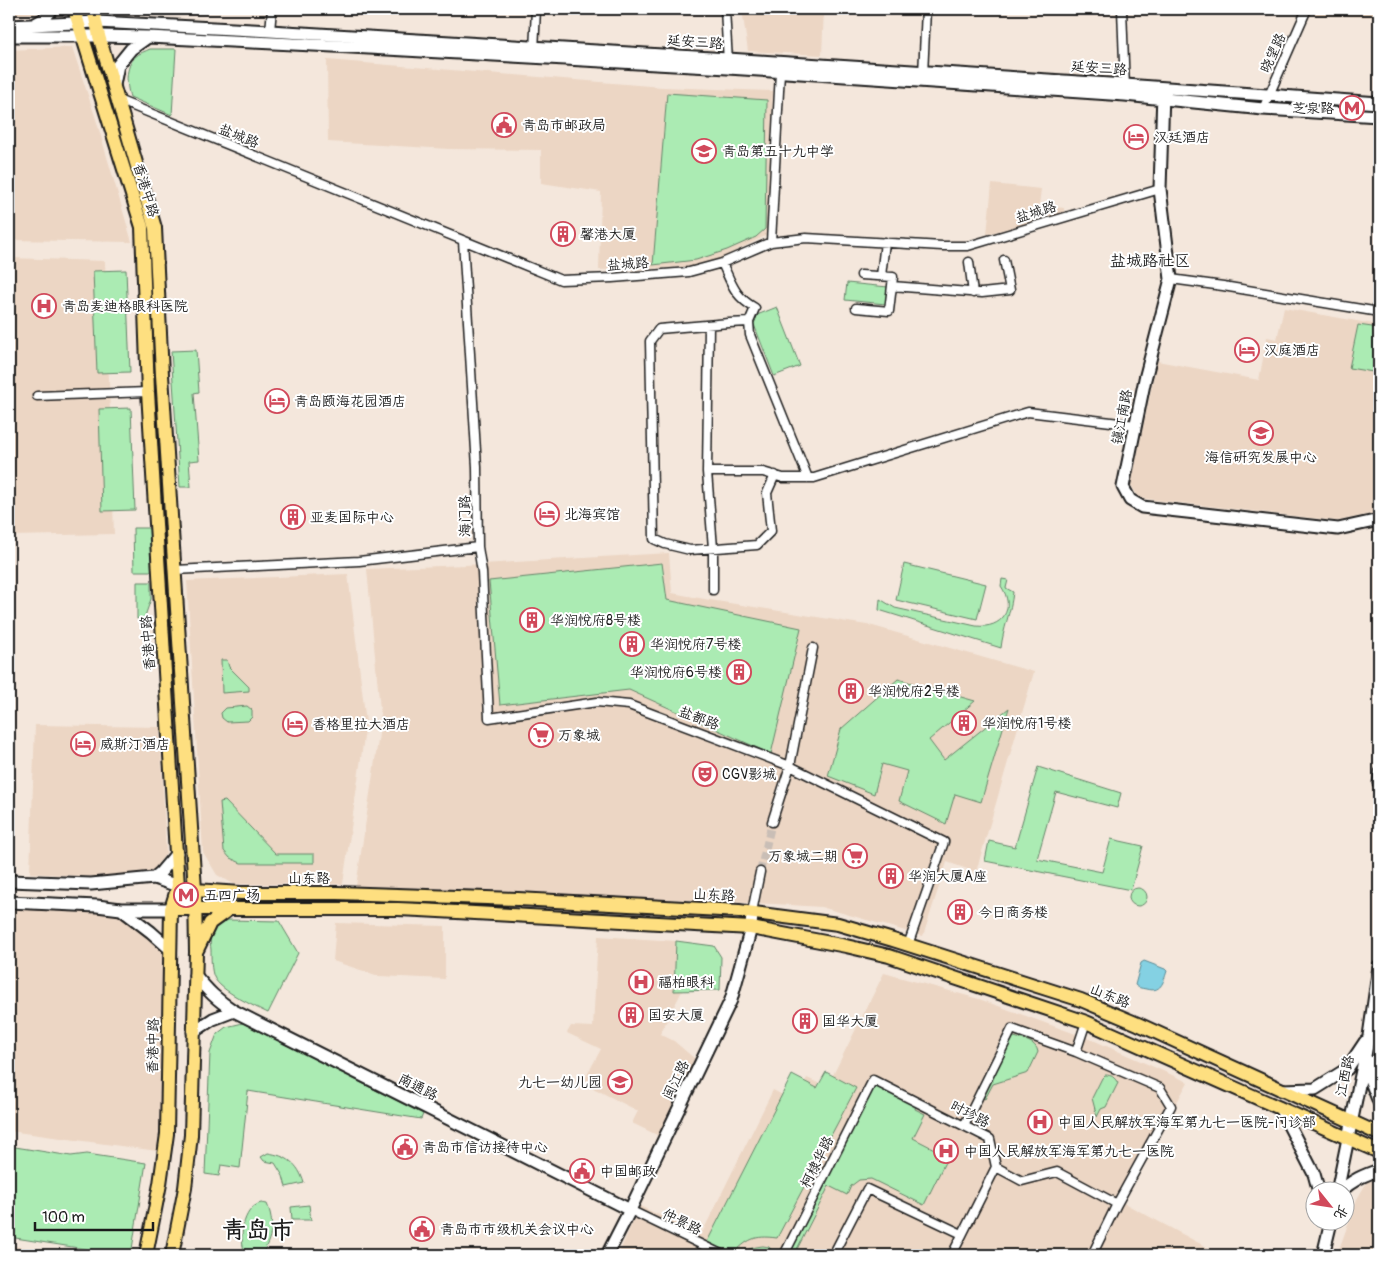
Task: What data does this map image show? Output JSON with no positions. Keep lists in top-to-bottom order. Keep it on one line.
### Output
{"streets":{"main road":["延安三路","香港中路","镇江南路","山东路","江西路","闽江路","南通路"],"street":["晓望路","盐城路","海门路","盐都路","时珍路","柯棣华路","仲景路"]},"crossings":[["延安三路","晓望路"],["延安三路","香港中路"],["延安三路","镇江南路"],["盐城路","香港中路"],["盐城路","镇江南路"],["盐城路","海门路"],["香港中路","海门路"],["香港中路","山东路"],["香港中路","南通路"],["海门路","盐都路"],["盐都路","山东路"],["山东路","江西路"],["山东路","闽江路"],["闽江路","南通路"],["闽江路","仲景路"],["南通路","仲景路"],["时珍路","柯棣华路"]],"districts":["盐城路社区","青岛市"],"places":{"metro station":["芝泉路","五四广场"],"public building":["青岛市邮政局","青岛市信访接待中心","中国邮政","青岛市市级机关会议中心"],"hotel":["汉廷酒店","汉庭酒店","青岛颐海花园酒店","北海宾馆","香格里拉大酒店","威斯汀酒店"],"school or university":["青岛第五十九中学","海信研究发展中心","九七一幼儿园"],"building":["馨港大厦","亚麦国际中心","华润悦府8号楼","华润悦府7号楼","华润悦府6号楼","华润悦府2号楼","华润悦府1号楼","华润大厦A座","今日商务楼","国安大厦","国华大厦"],"hospital":["青岛麦迪格眼科医院","福柏眼科","中国人民解放军海军第九七一医院-门诊部","中国人民解放军海军第九七一医院"],"supermarket":["万象城","万象城二期"],"theatre":["CGV影城"]},"scale_bar":"100 m","north":"bottom right"}
